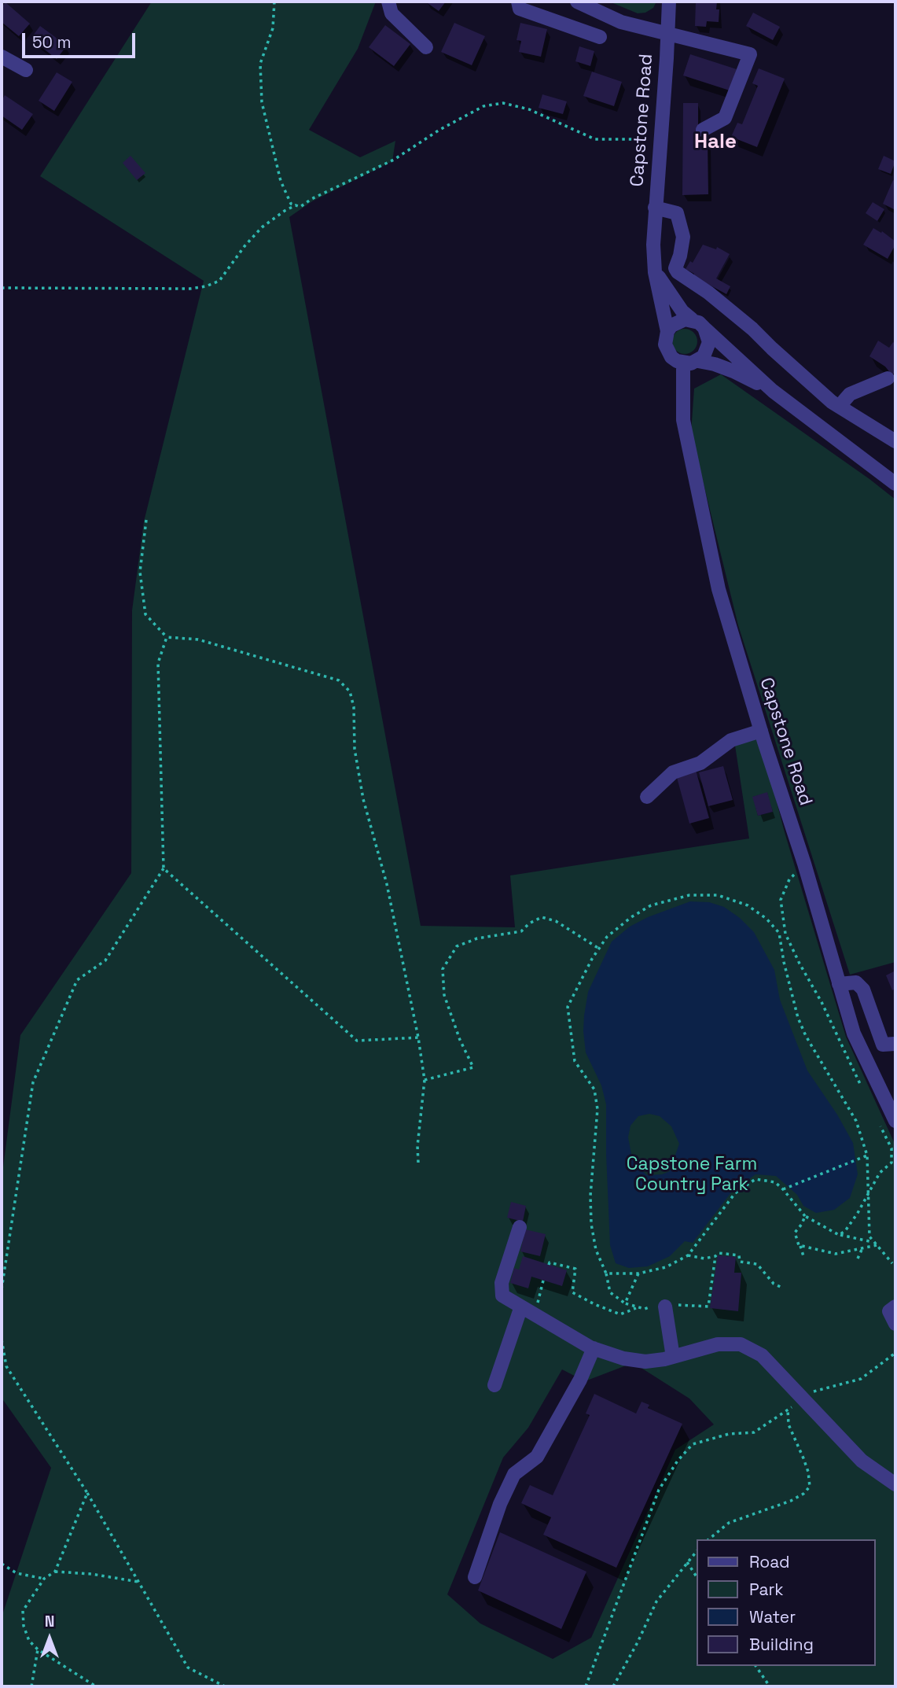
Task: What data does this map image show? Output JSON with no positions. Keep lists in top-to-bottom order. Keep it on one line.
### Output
{"streets":{"street":["Capstone Road"]},"districts":["Hale"],"parks":["Capstone Farm Country Park"],"legend":["Road","Park","Water","Building"],"scale_bar":"50 m","north":"top"}
